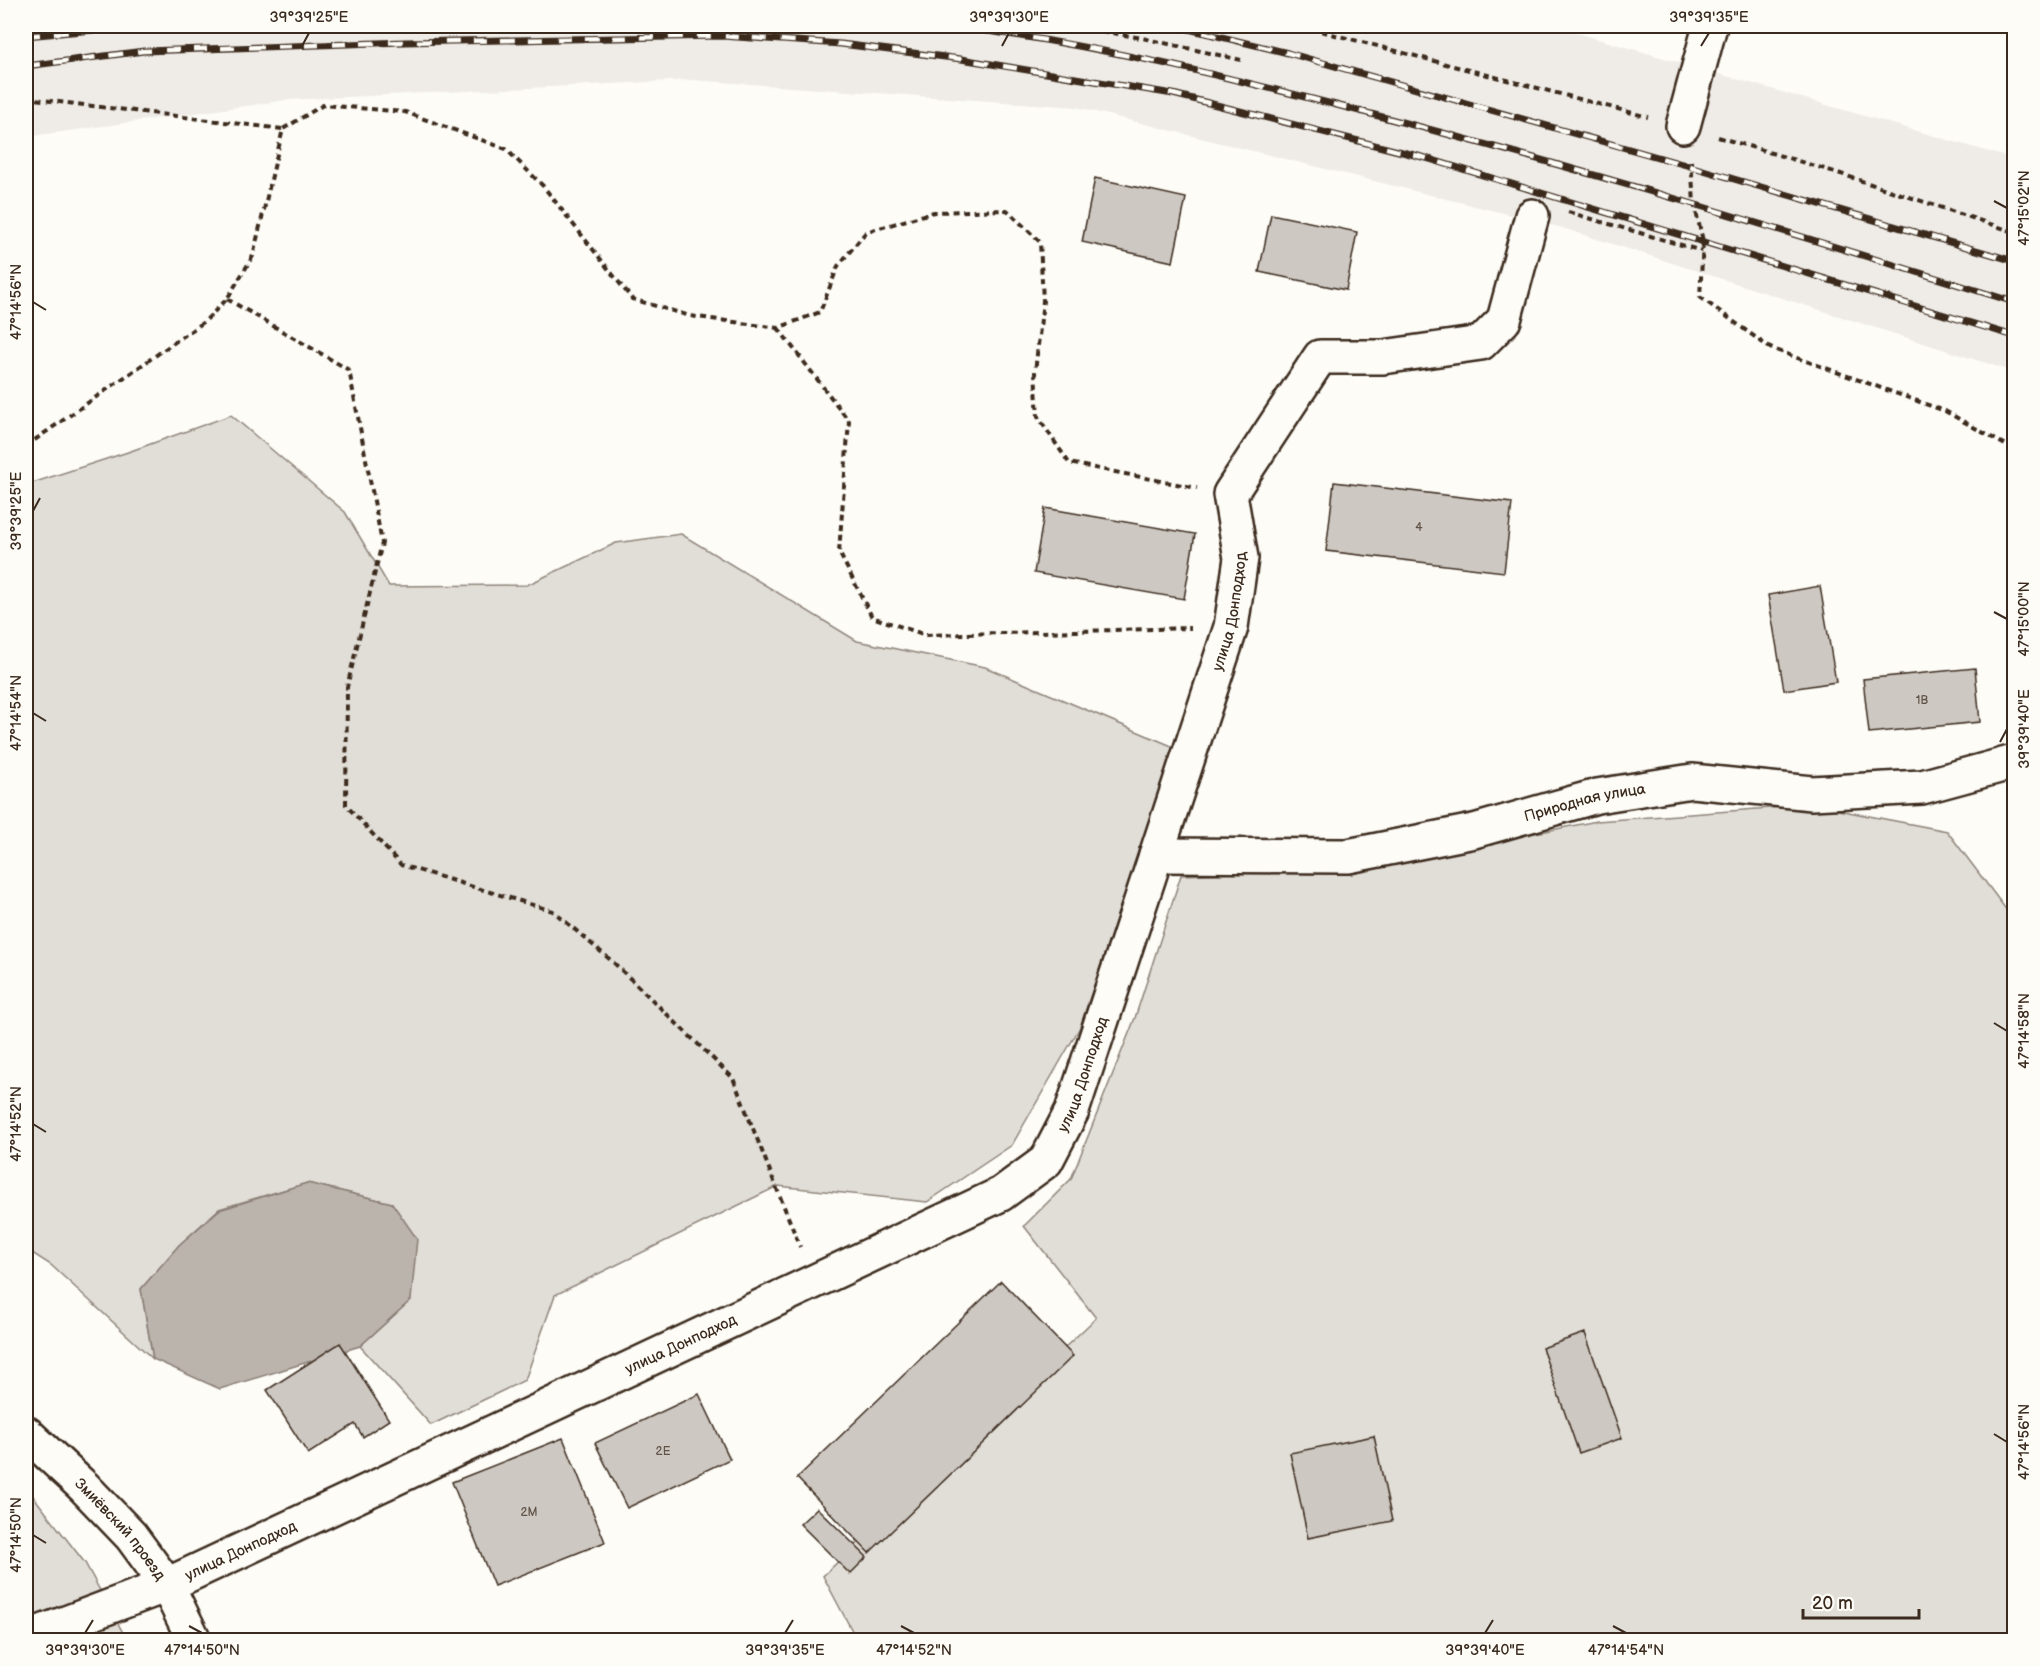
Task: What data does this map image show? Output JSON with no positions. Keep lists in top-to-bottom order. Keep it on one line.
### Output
{"streets":{"street":["улица Донподход","Природная улица","Змиёвский проезд"]},"crossings":[["улица Донподход","Природная улица"],["улица Донподход","Змиёвский проезд"]],"house_numbers":["4","1В","2Е","2М"],"scale_bar":"20 m","coordinates":["39°39'25\"E","39°39'30\"E","39°39'35\"E","47°15'02\"N","47°14'56\"N","47°15'00\"N","47°14'54\"N","39°39'40\"E","47°14'58\"N","47°14'52\"N","47°14'50\"N"]}
